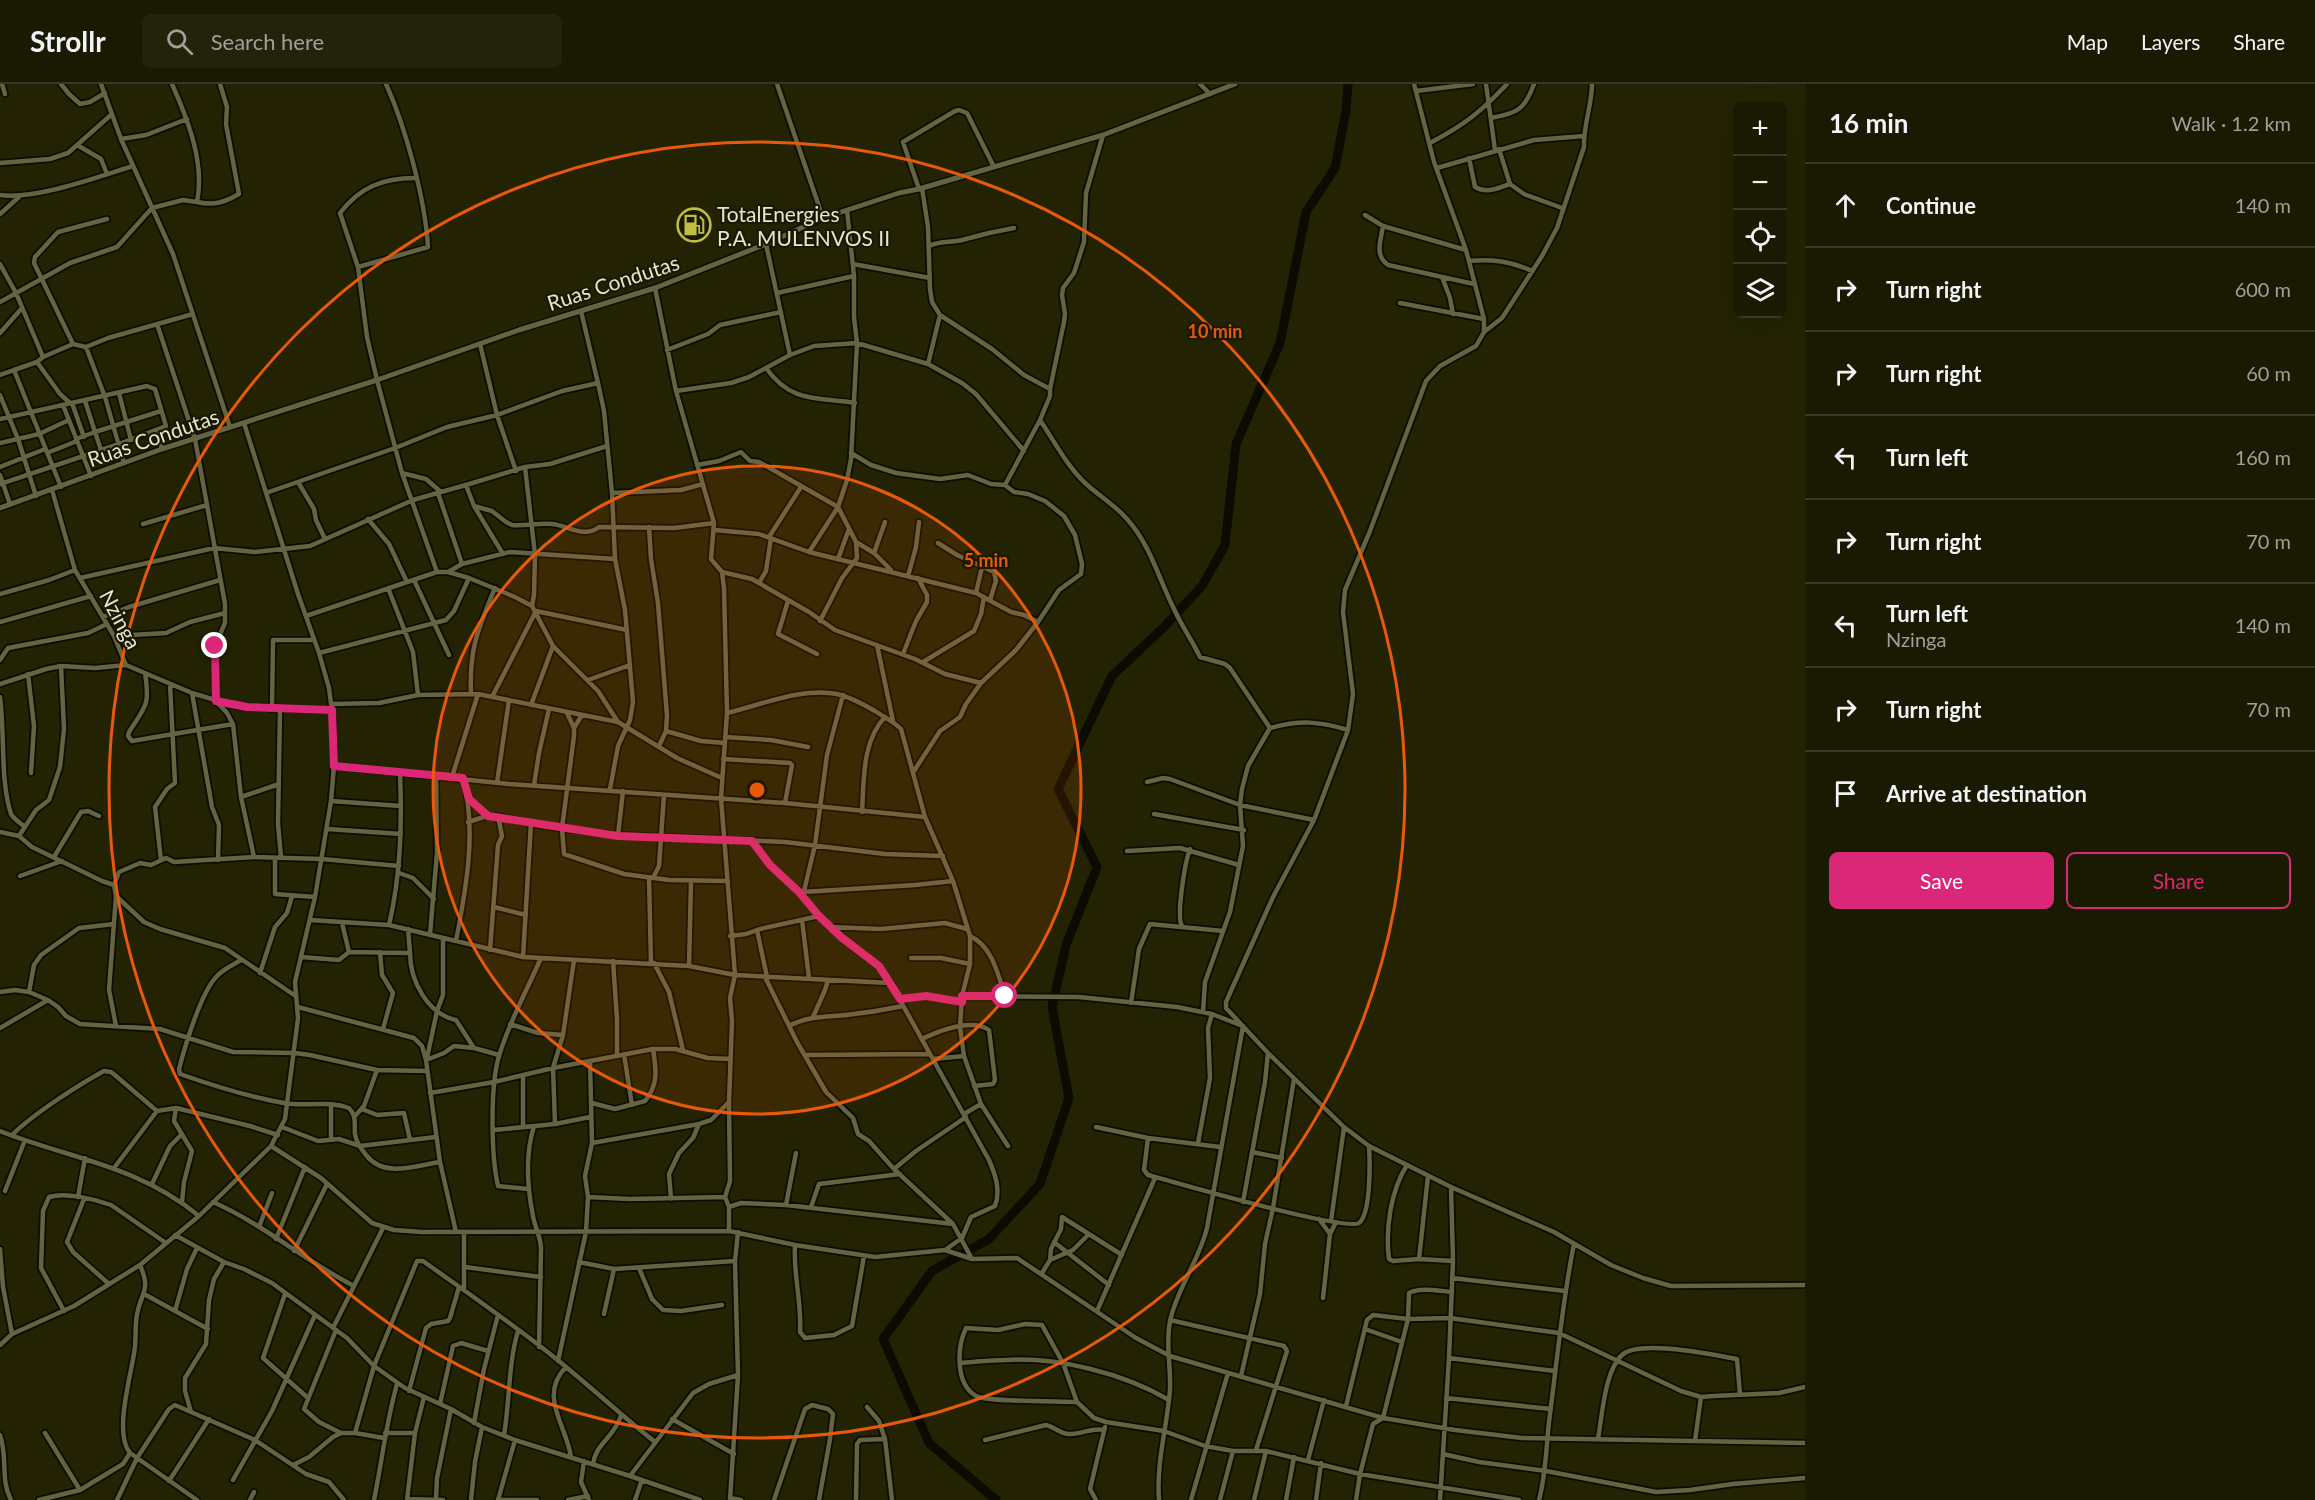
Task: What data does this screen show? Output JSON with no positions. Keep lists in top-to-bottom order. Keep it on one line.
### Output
{"streets":{"street":["Ruas Condutas","Nzinga"]},"crossings":[["Ruas Condutas","Nzinga"]],"places":{"fuel station":["TotalEnergies P.A. MULENVOS II"]},"page":{"header":"Strollr","search":"Search here","nav":["Map","Layers","Share"],"heading":["16 min","Walk · 1.2 km"],"map_buttons":["+","−"],"list":[["Continue","140 m"],["Turn right","600 m"],["Turn right","60 m"],["Turn left","160 m"],["Turn right","70 m"],["Turn left","Nzinga","140 m"],["Turn right","70 m"],"Arrive at destination"],"buttons":["Save","Share"]},"rings":["10 min","5 min"]}
